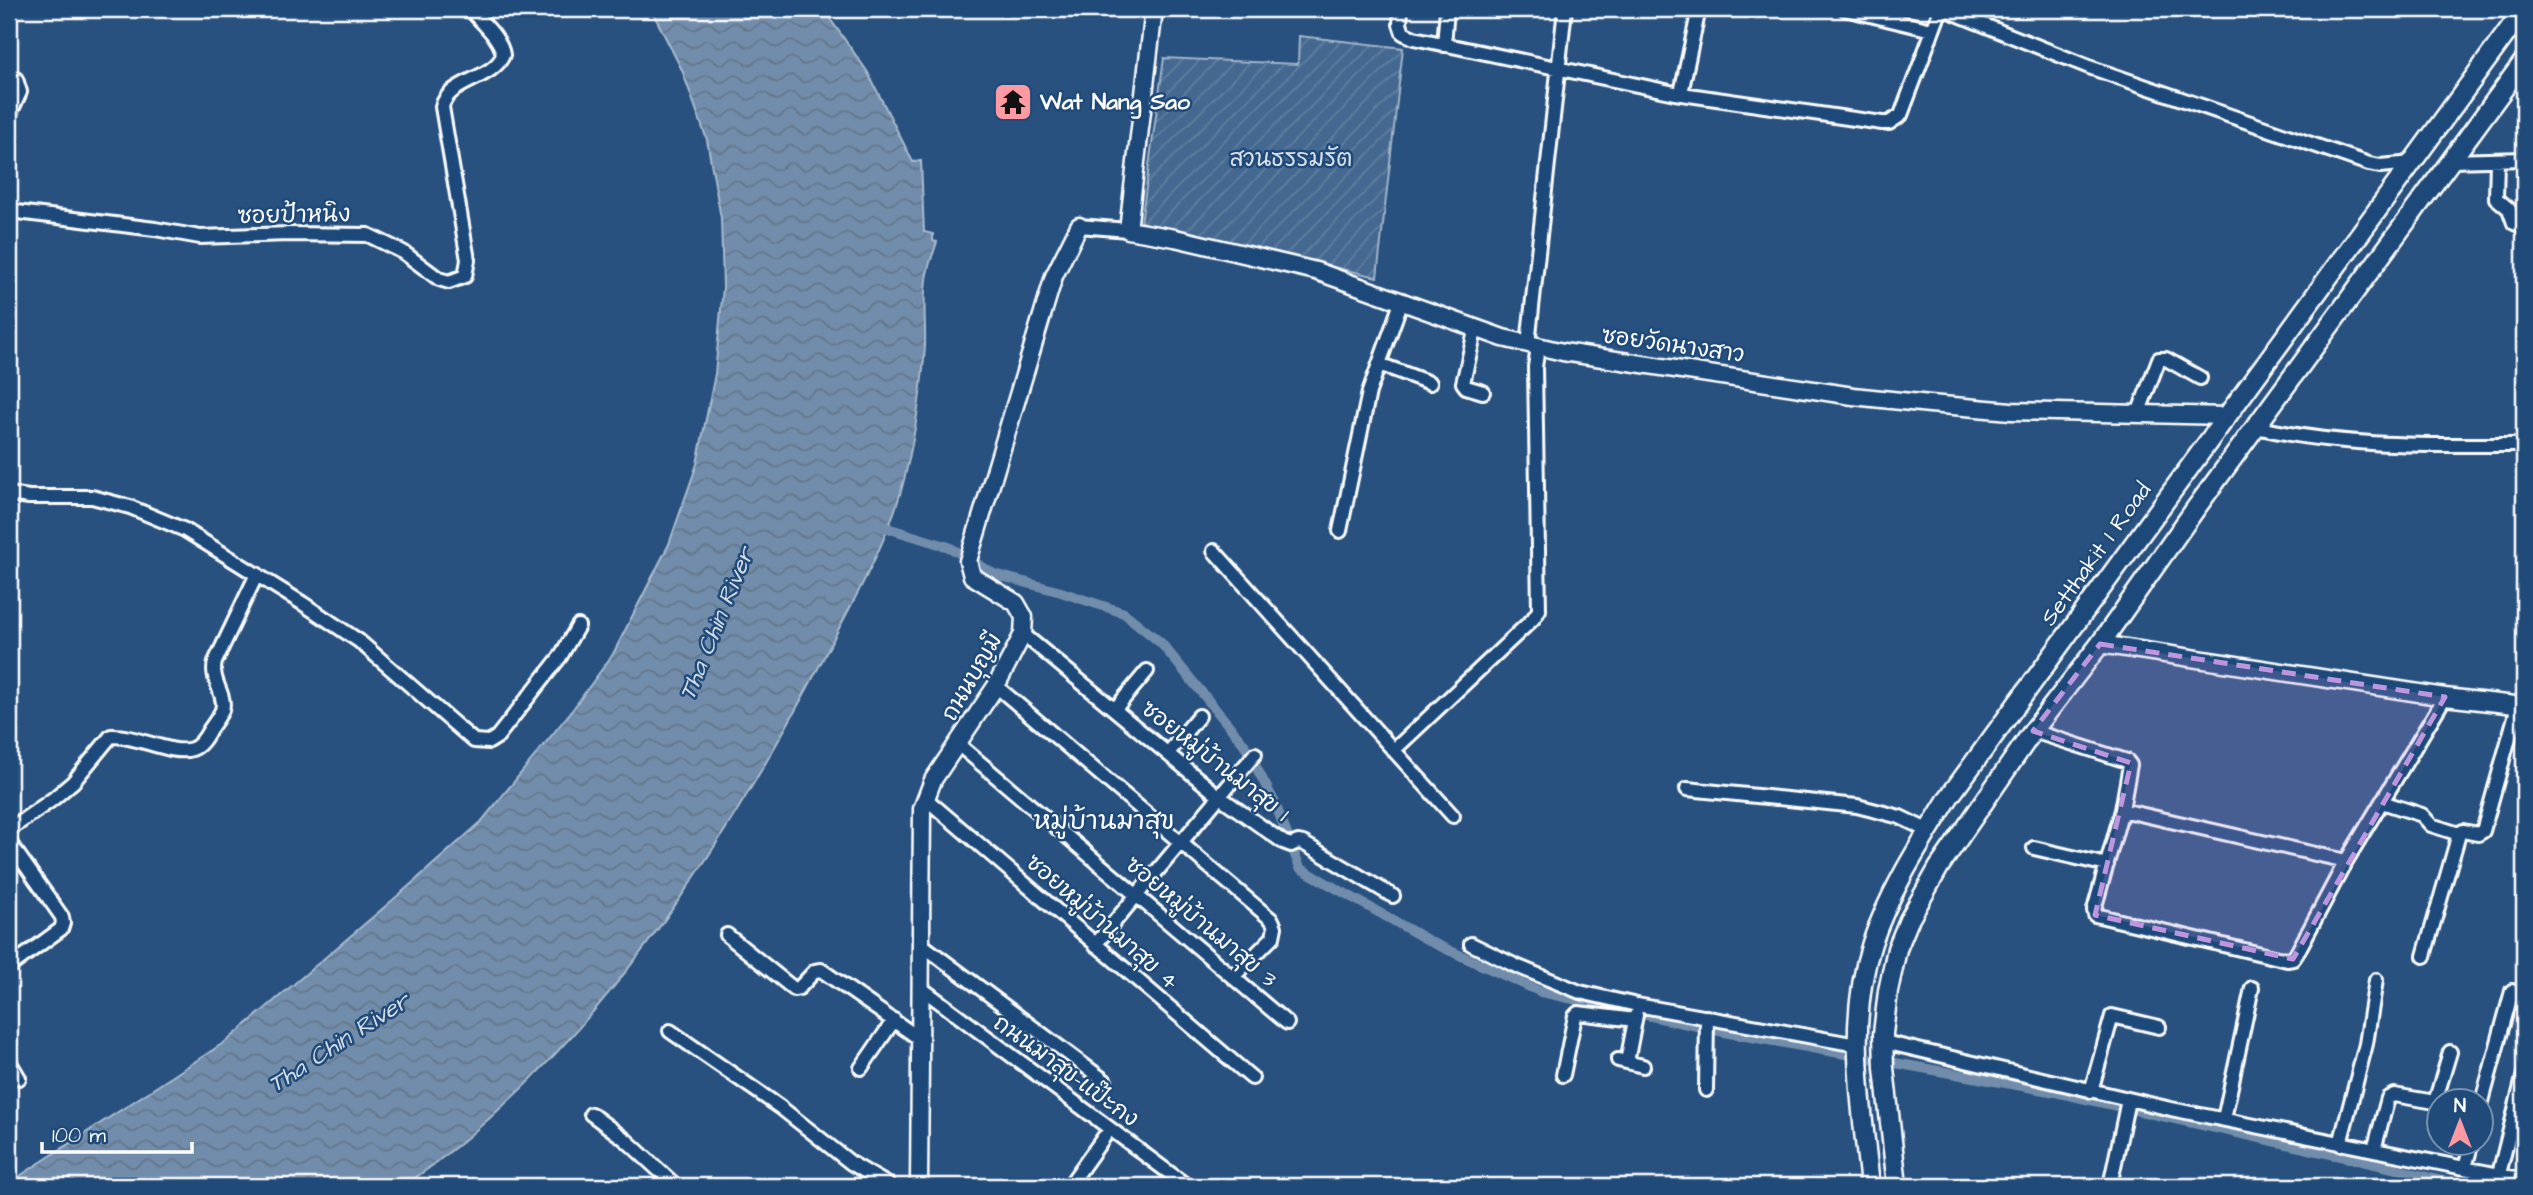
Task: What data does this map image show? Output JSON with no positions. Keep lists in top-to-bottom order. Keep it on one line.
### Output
{"streets":{"main road":["Setthakit 1 Road"],"street":["ซอยป้าหนิง","ซอยวัดนางสาว","ถนนบุญมี","ซอยหมู่บ้านมาสุข 1","ซอยหมู่บ้านมาสุข 4","ซอยหมู่บ้านมาสุข 3","ถนนมาสุข-แป๊ะกง"]},"crossings":[["ซอยวัดนางสาว","Setthakit 1 Road"],["ถนนบุญมี","ซอยหมู่บ้านมาสุข 1"],["ถนนบุญมี","ซอยหมู่บ้านมาสุข 4"],["ถนนบุญมี","ซอยหมู่บ้านมาสุข 3"],["ถนนบุญมี","ถนนมาสุข-แป๊ะกง"]],"districts":["หมู่บ้านมาสุข"],"water":["Tha Chin River"],"parks":["สวนธรรมรัต"],"places":{"temple":["Wat Nang Sao"]},"scale_bar":"100 m","north":"top"}
